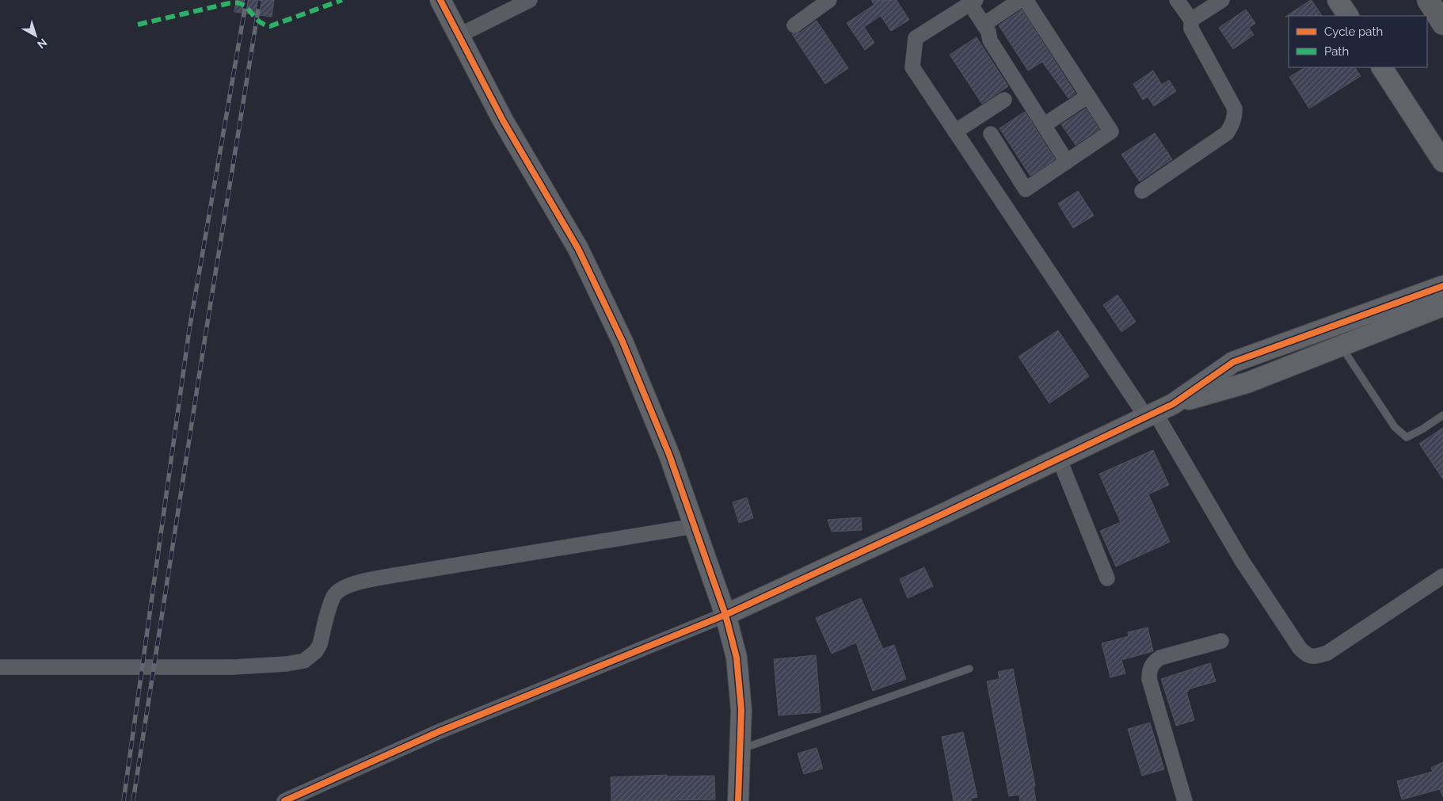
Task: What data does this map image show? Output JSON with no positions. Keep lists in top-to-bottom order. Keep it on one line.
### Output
{"legend":["Cycle path","Path"],"north":"bottom right"}
